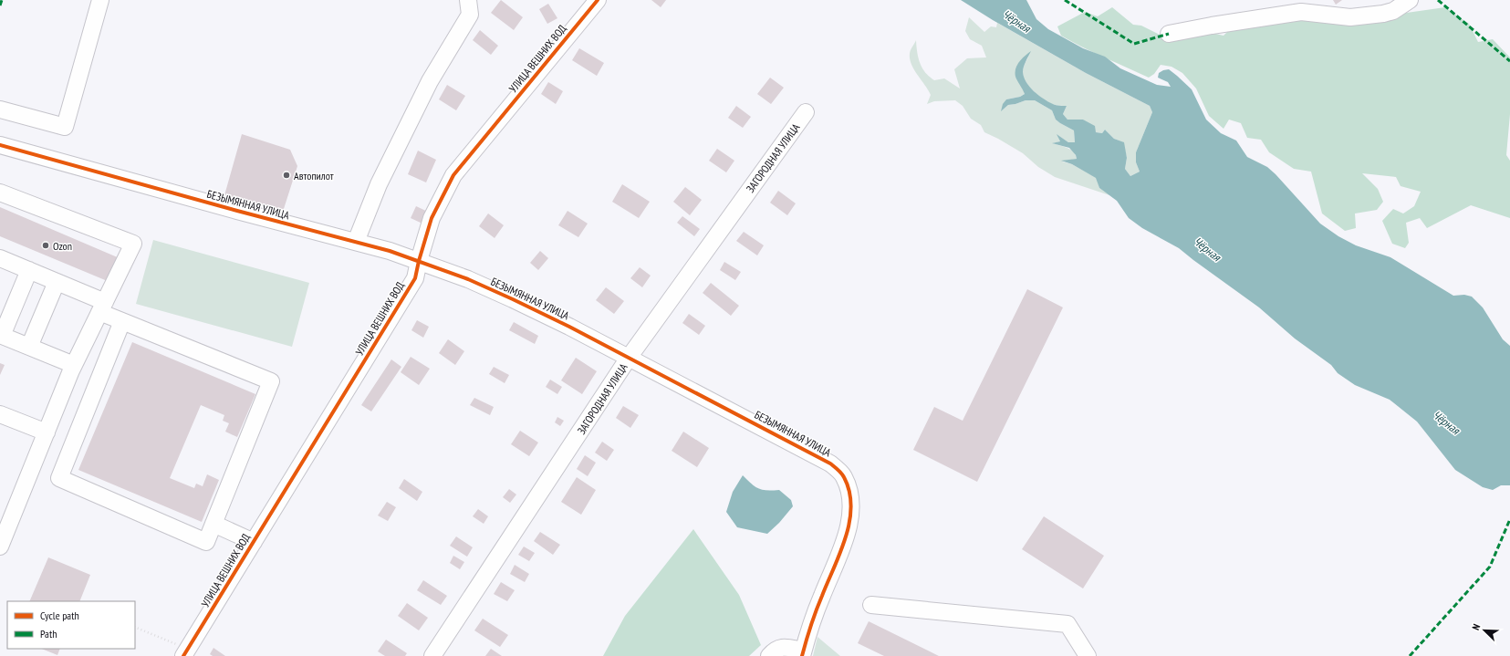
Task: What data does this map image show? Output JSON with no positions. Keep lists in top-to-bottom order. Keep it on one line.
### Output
{"streets":{"street":["УЛИЦА ВЕШНИХ ВОД","ЗАГОРОДНАЯ УЛИЦА","БЕЗЫМЯННАЯ УЛИЦА"]},"crossings":[["УЛИЦА ВЕШНИХ ВОД","БЕЗЫМЯННАЯ УЛИЦА"],["ЗАГОРОДНАЯ УЛИЦА","БЕЗЫМЯННАЯ УЛИЦА"]],"water":["Чёрная"],"places":["Автопилот","Ozon"],"legend":["Cycle path","Path"],"north":"top left"}
